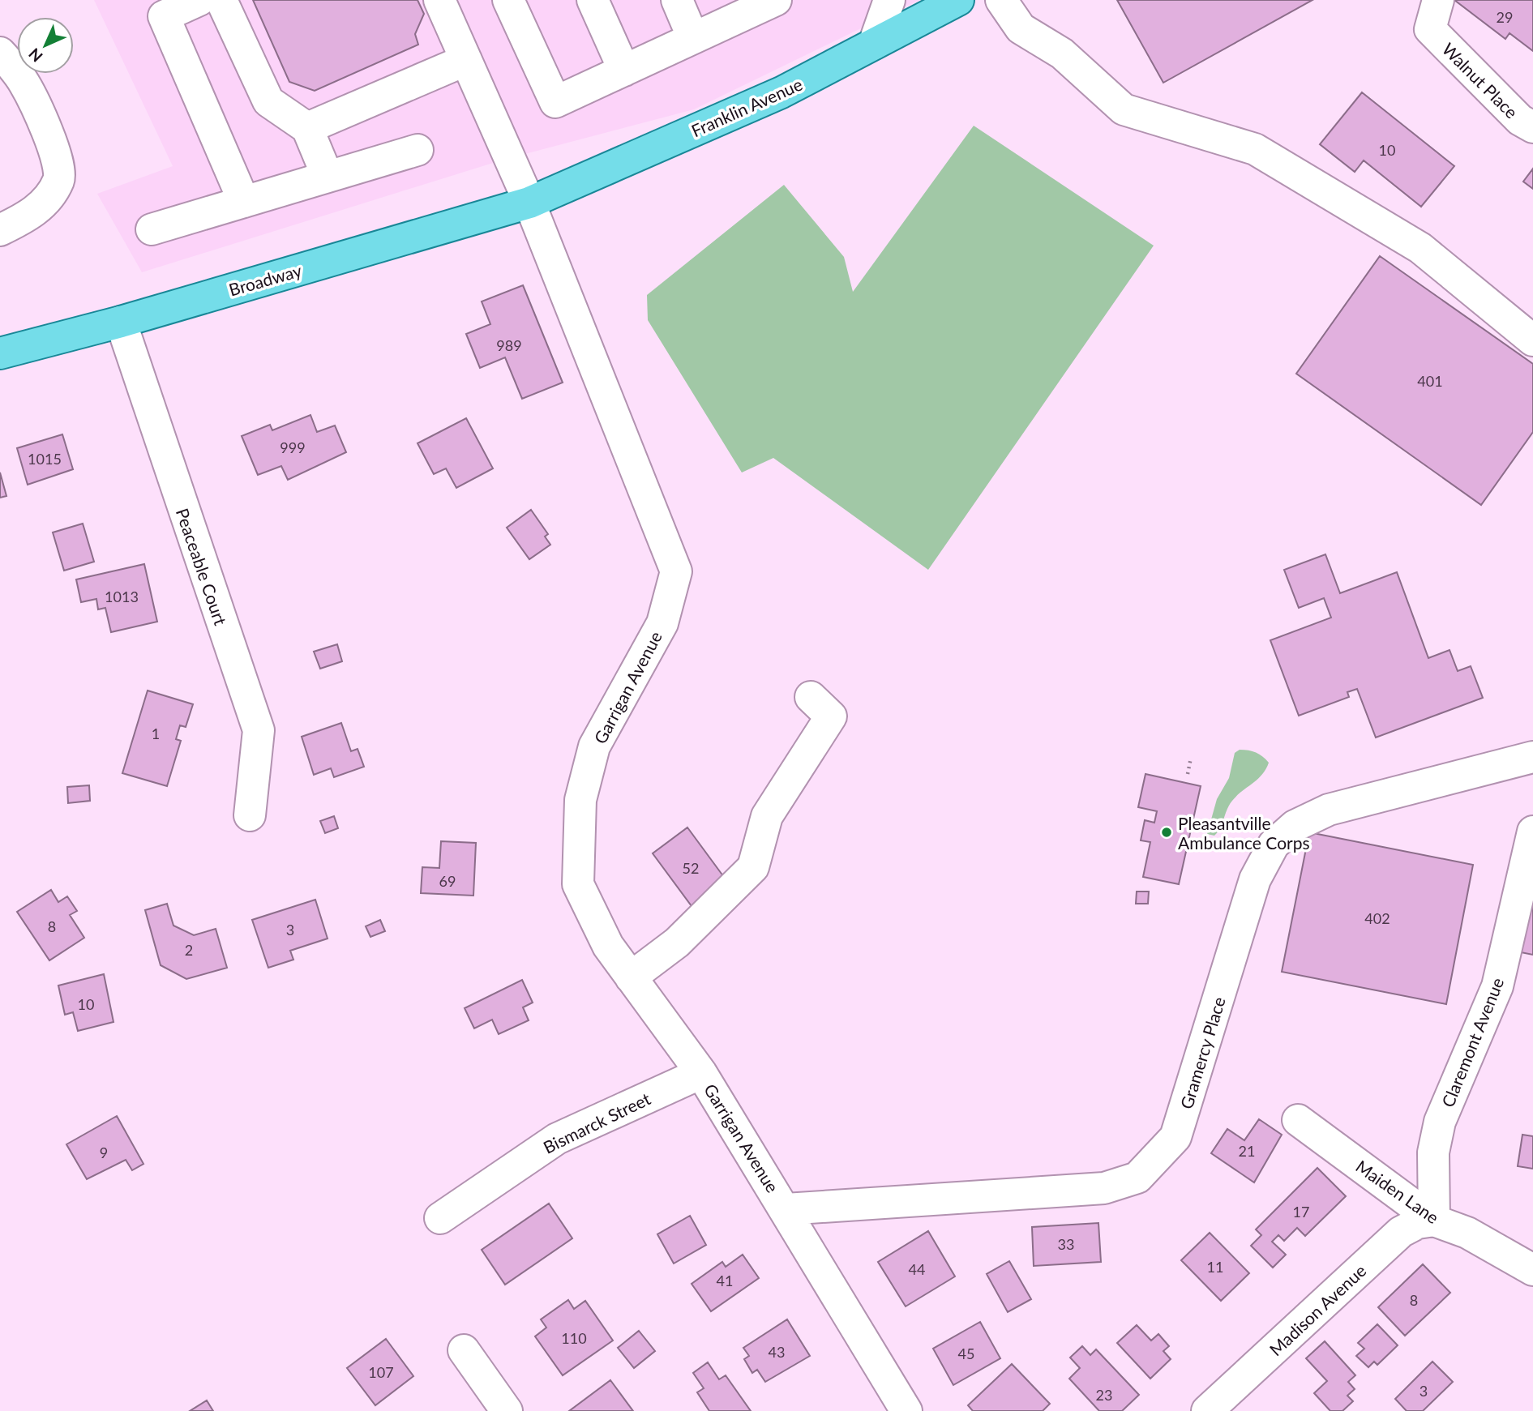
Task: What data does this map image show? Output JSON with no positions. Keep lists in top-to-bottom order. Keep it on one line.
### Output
{"streets":{"main road":["Franklin Avenue","Broadway"],"street":["Walnut Place","Peaceable Court","Garrigan Avenue","Claremont Avenue","Gramercy Place","Bismarck Street","Maiden Lane","Madison Avenue"]},"crossings":[["Franklin Avenue","Broadway"],["Franklin Avenue","Garrigan Avenue"],["Broadway","Peaceable Court"],["Broadway","Garrigan Avenue"],["Garrigan Avenue","Gramercy Place"],["Garrigan Avenue","Bismarck Street"],["Claremont Avenue","Maiden Lane"],["Claremont Avenue","Madison Avenue"],["Maiden Lane","Madison Avenue"]],"places":["Pleasantville Ambulance Corps"],"house_numbers":["29","10","989","401","999","1015","1013","1","52","69","402","8","3","2","10","21","9","17","33","11","44","41","8","110","43","45","107","3","23"],"north":"bottom left"}
